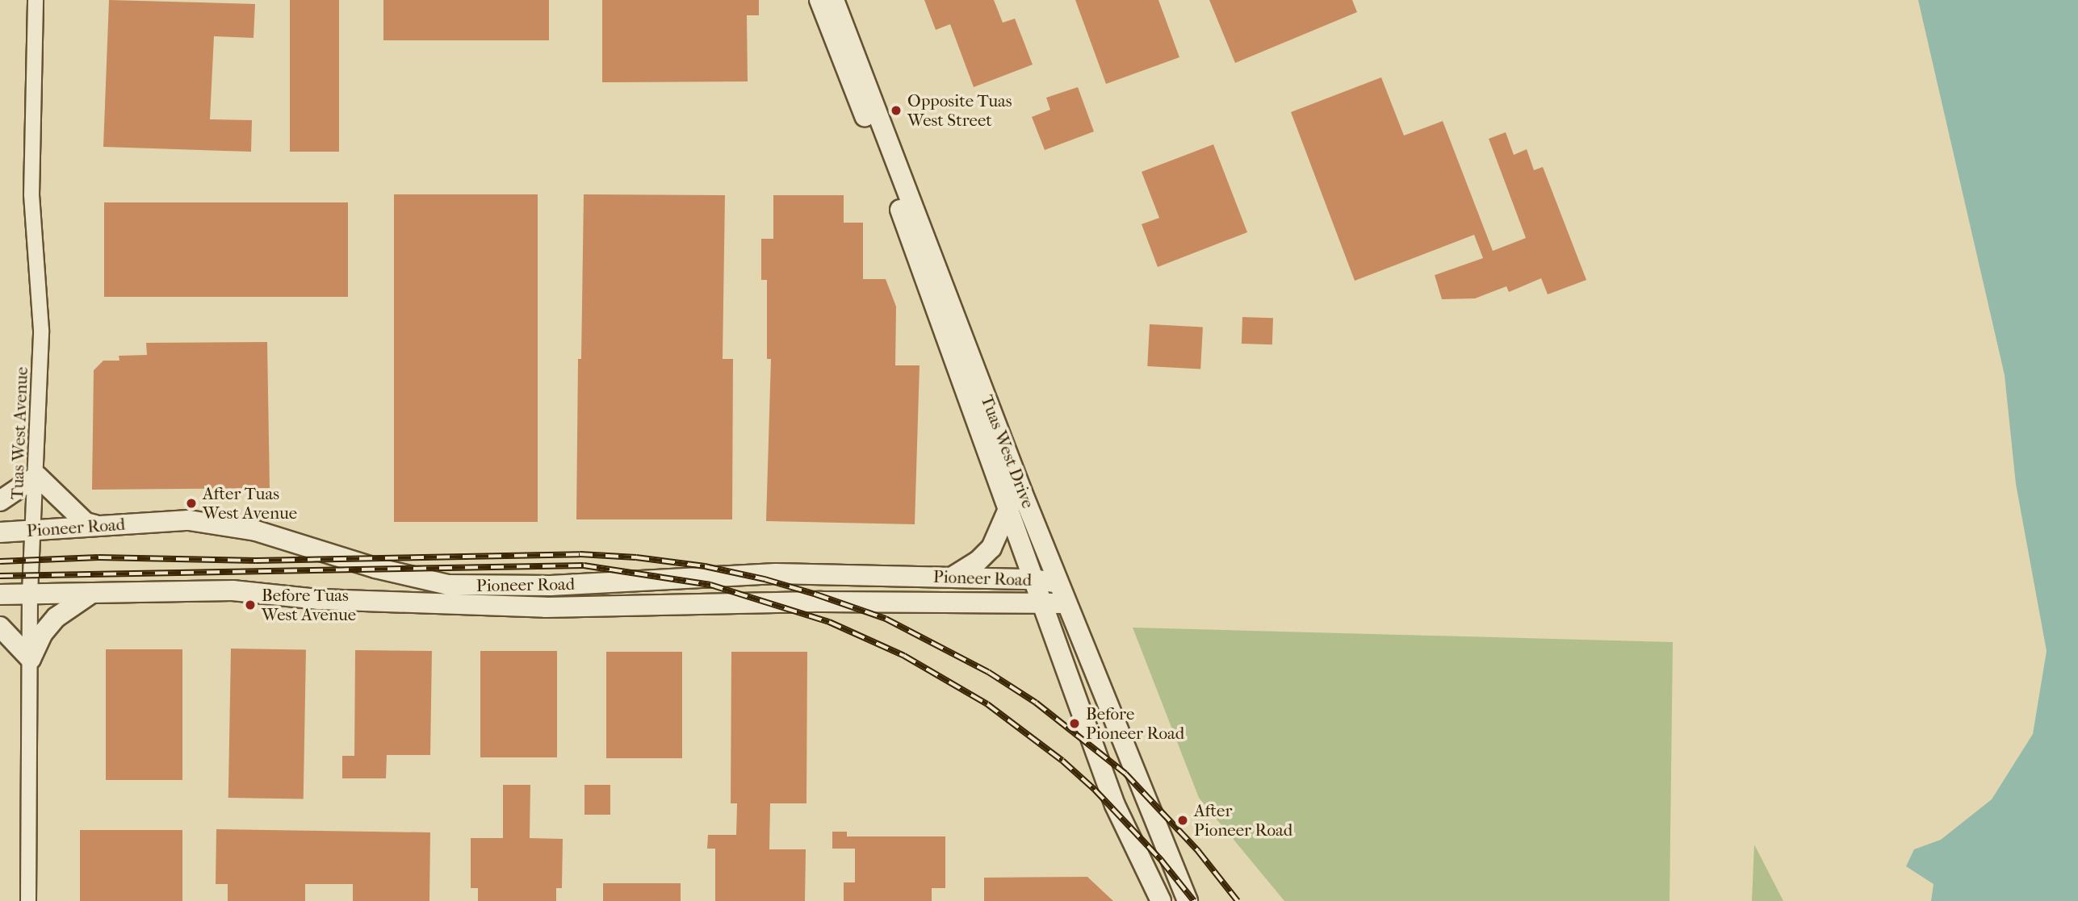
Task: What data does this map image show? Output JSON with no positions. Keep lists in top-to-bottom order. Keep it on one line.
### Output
{"streets":{"street":["Tuas West Avenue","Tuas West Drive","Pioneer Road"]},"crossings":[["Tuas West Avenue","Pioneer Road"],["Tuas West Drive","Pioneer Road"]],"places":["Opposite Tuas West Street","After Tuas West Avenue","Before Tuas West Avenue","Before Pioneer Road","After Pioneer Road"]}
